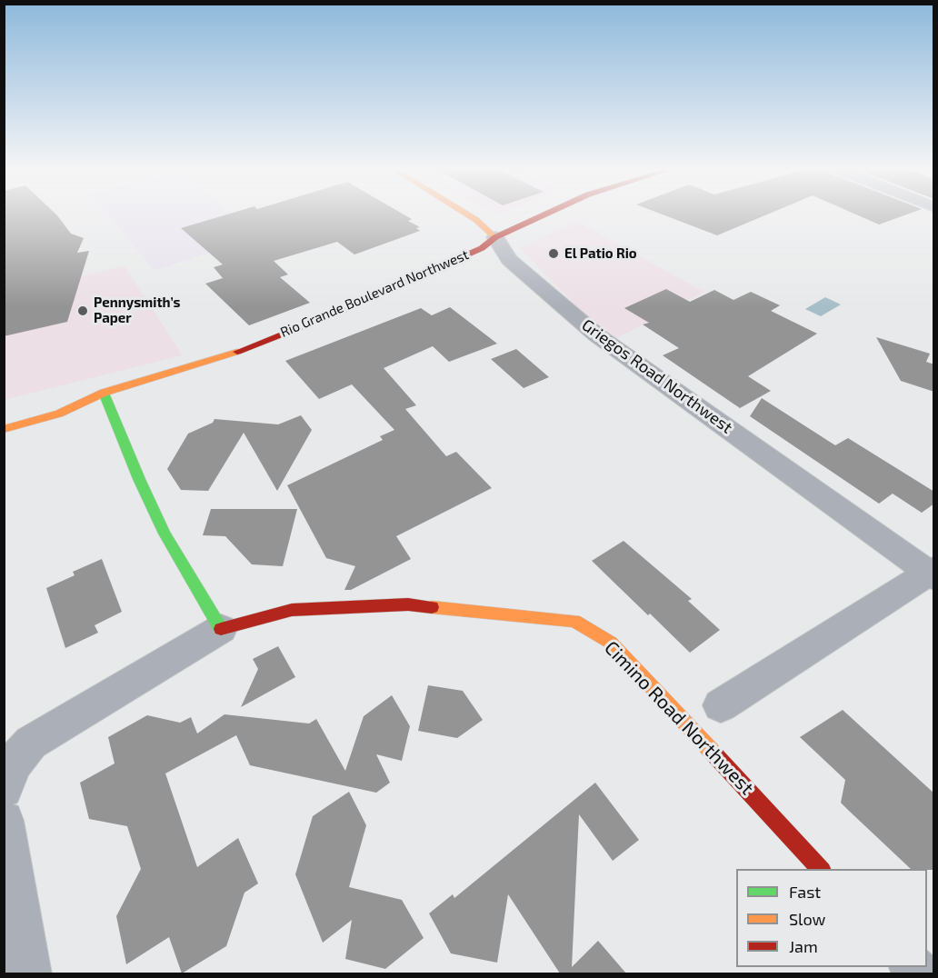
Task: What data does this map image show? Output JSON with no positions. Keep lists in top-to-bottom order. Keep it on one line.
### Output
{"streets":{"street":["Rio Grande Boulevard Northwest","Griegos Road Northwest","Cimino Road Northwest"]},"crossings":[["Rio Grande Boulevard Northwest","Griegos Road Northwest"]],"places":["El Patio Rio","Pennysmith’s Paper"],"legend":["Fast","Slow","Jam"]}
